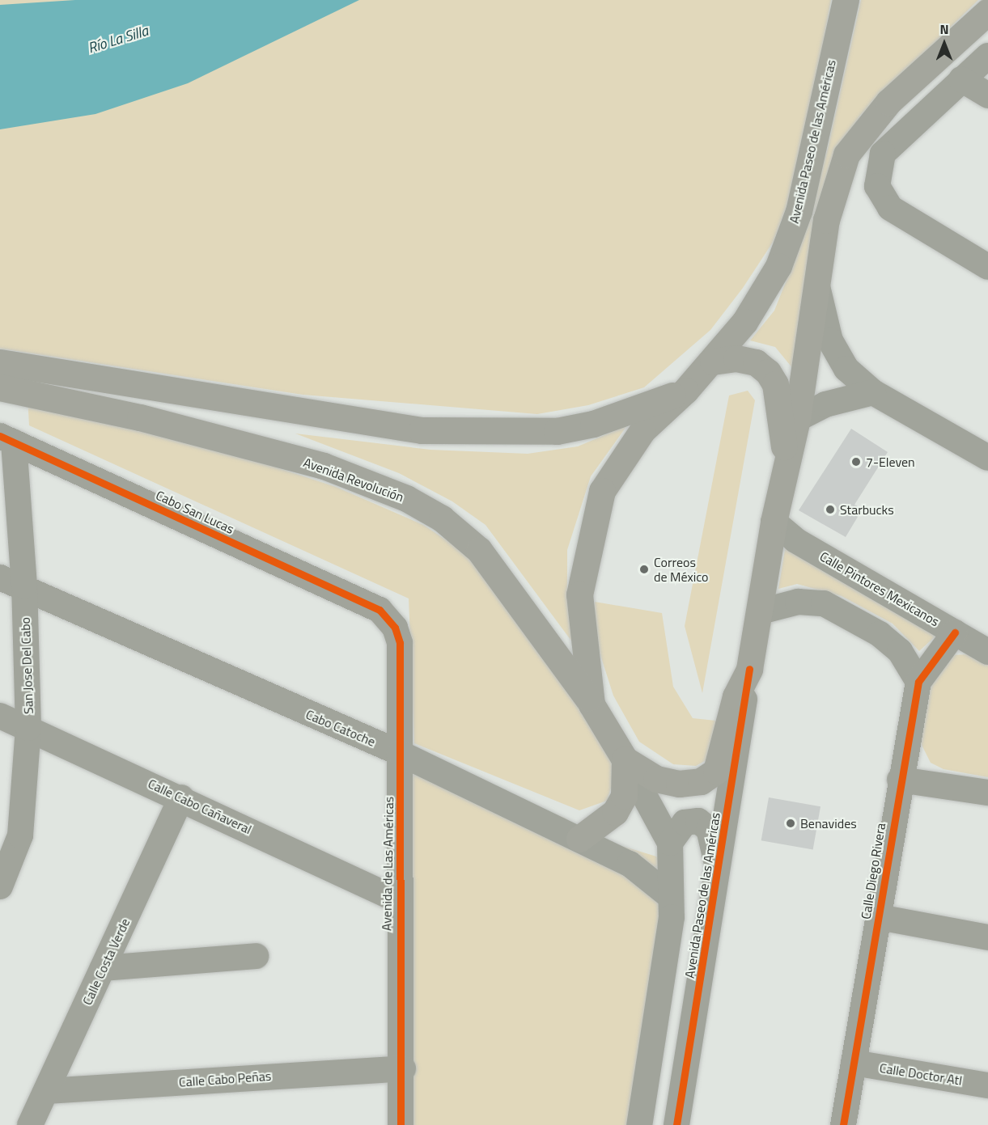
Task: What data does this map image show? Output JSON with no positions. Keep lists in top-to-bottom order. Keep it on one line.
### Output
{"streets":{"main road":["Avenida Paseo de las Américas","Avenida Revolución"],"street":["Cabo San Lucas","Calle Pintores Mexicanos","San Jose Del Cabo","Cabo Catoche","Calle Cabo Cañaveral","Avenida de Las Américas","Calle Diego Rivera","Calle Costa Verde","Calle Doctor Atl","Calle Cabo Peñas"]},"crossings":[["Avenida Paseo de las Américas","Avenida Revolución"],["Avenida Paseo de las Américas","Calle Pintores Mexicanos"],["Avenida Paseo de las Américas","Cabo Catoche"],["Cabo San Lucas","San Jose Del Cabo"],["Cabo San Lucas","Avenida de Las Américas"],["Calle Pintores Mexicanos","Calle Diego Rivera"],["San Jose Del Cabo","Cabo Catoche"],["San Jose Del Cabo","Calle Cabo Cañaveral"],["Cabo Catoche","Avenida de Las Américas"],["Calle Cabo Cañaveral","Avenida de Las Américas"],["Calle Cabo Cañaveral","Calle Costa Verde"],["Avenida de Las Américas","Calle Cabo Peñas"],["Calle Diego Rivera","Calle Doctor Atl"],["Calle Costa Verde","Calle Cabo Peñas"]],"water":["Río La Silla"],"places":["7-Eleven","Starbucks","Correos de México","Benavides"],"north":"top"}
